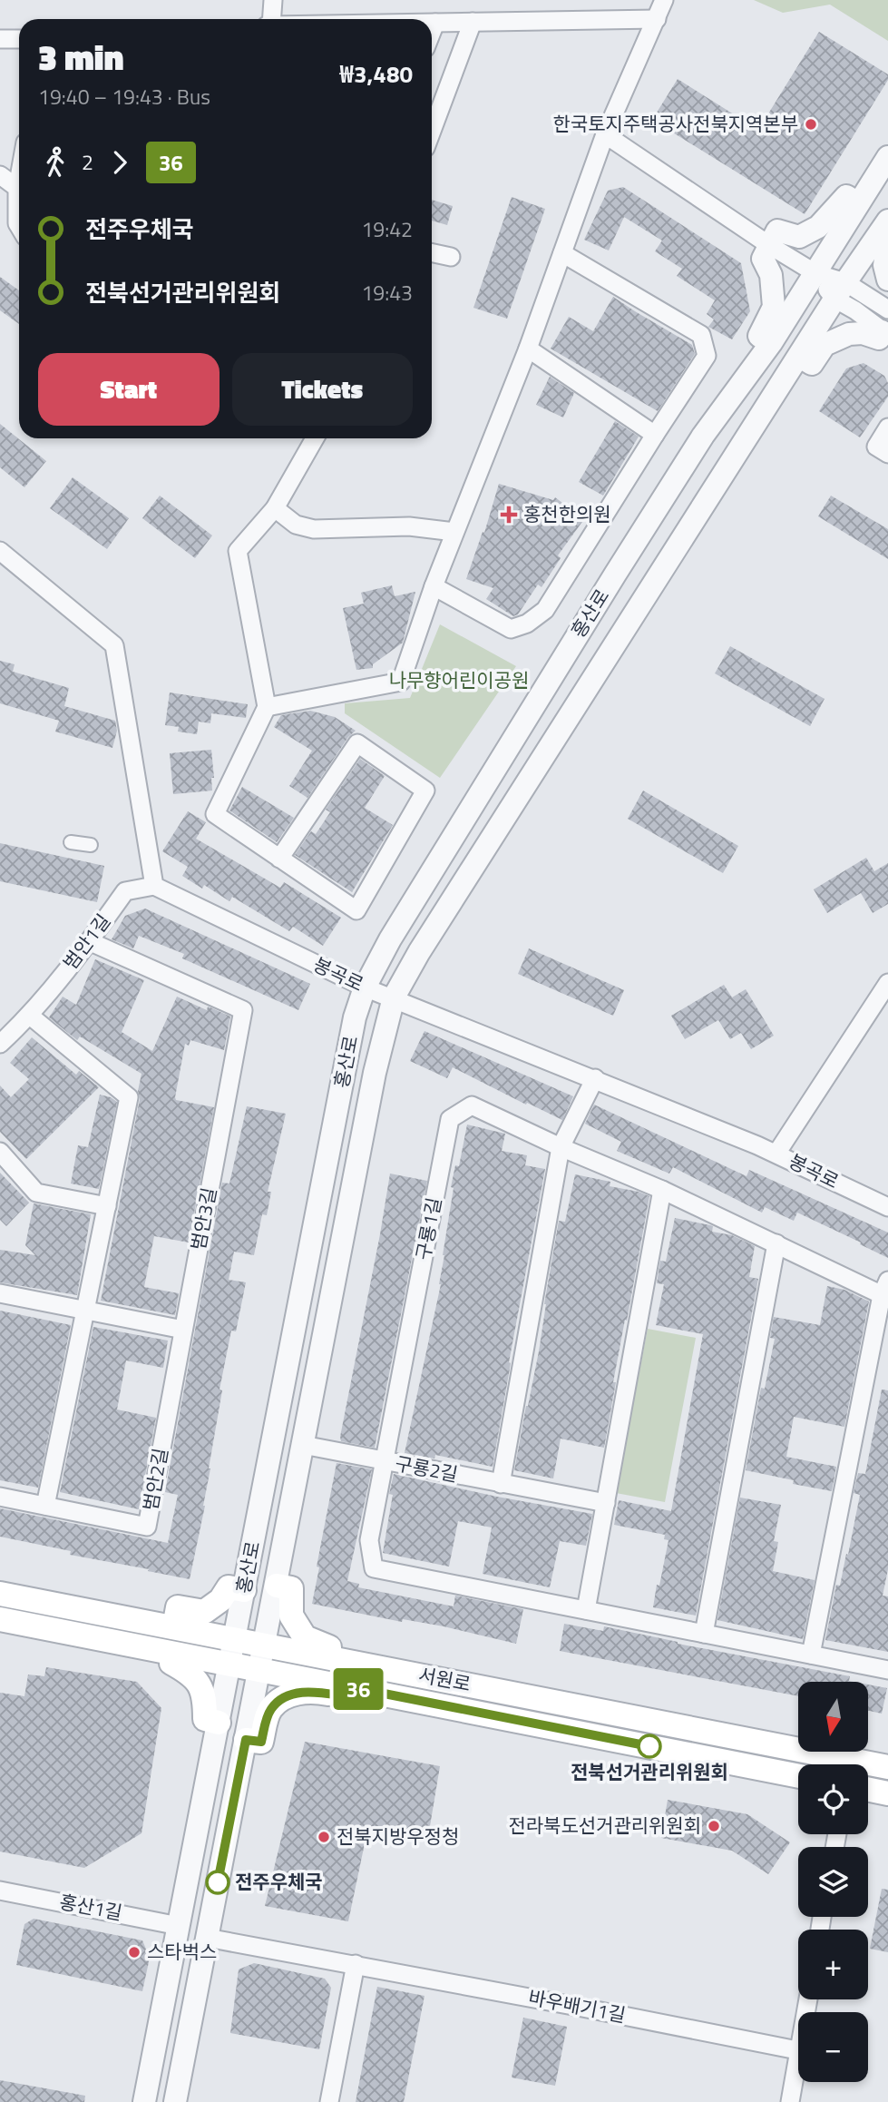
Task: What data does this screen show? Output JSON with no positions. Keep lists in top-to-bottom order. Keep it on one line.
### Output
{"streets":{"main road":["서원로"],"street":["홍산로","범안1길","봉곡로","범안3길","구룡1길","구룡2길","범안2길","홍산1길","바우배기1길"]},"crossings":[["홍산로","봉곡로"],["홍산로","서원로"],["홍산로","홍산1길"],["홍산로","바우배기1길"],["범안1길","봉곡로"],["범안1길","범안3길"],["범안3길","범안2길"],["구룡1길","구룡2길"]],"parks":["나무향어린이공원"],"places":{"other":["한국토지주택공사전북지역본부","전북선거관리위원회","전라북도선거관리위원회","전북지방우정청","전주우체국","스타벅스"],"health":["홍천한의원"]},"lines":["bus line 36"],"north":"bottom","page":{"on_map":"36","heading":["3 min","19:40 – 19:43 · Bus","₩3,480"],"legs":["2","36"],"list":[{"name":"전주우체국","value":"19:42"},{"name":"전북선거관리위원회","value":"19:43"}],"buttons":["Start","Tickets"],"map_buttons":["+","−"]}}
